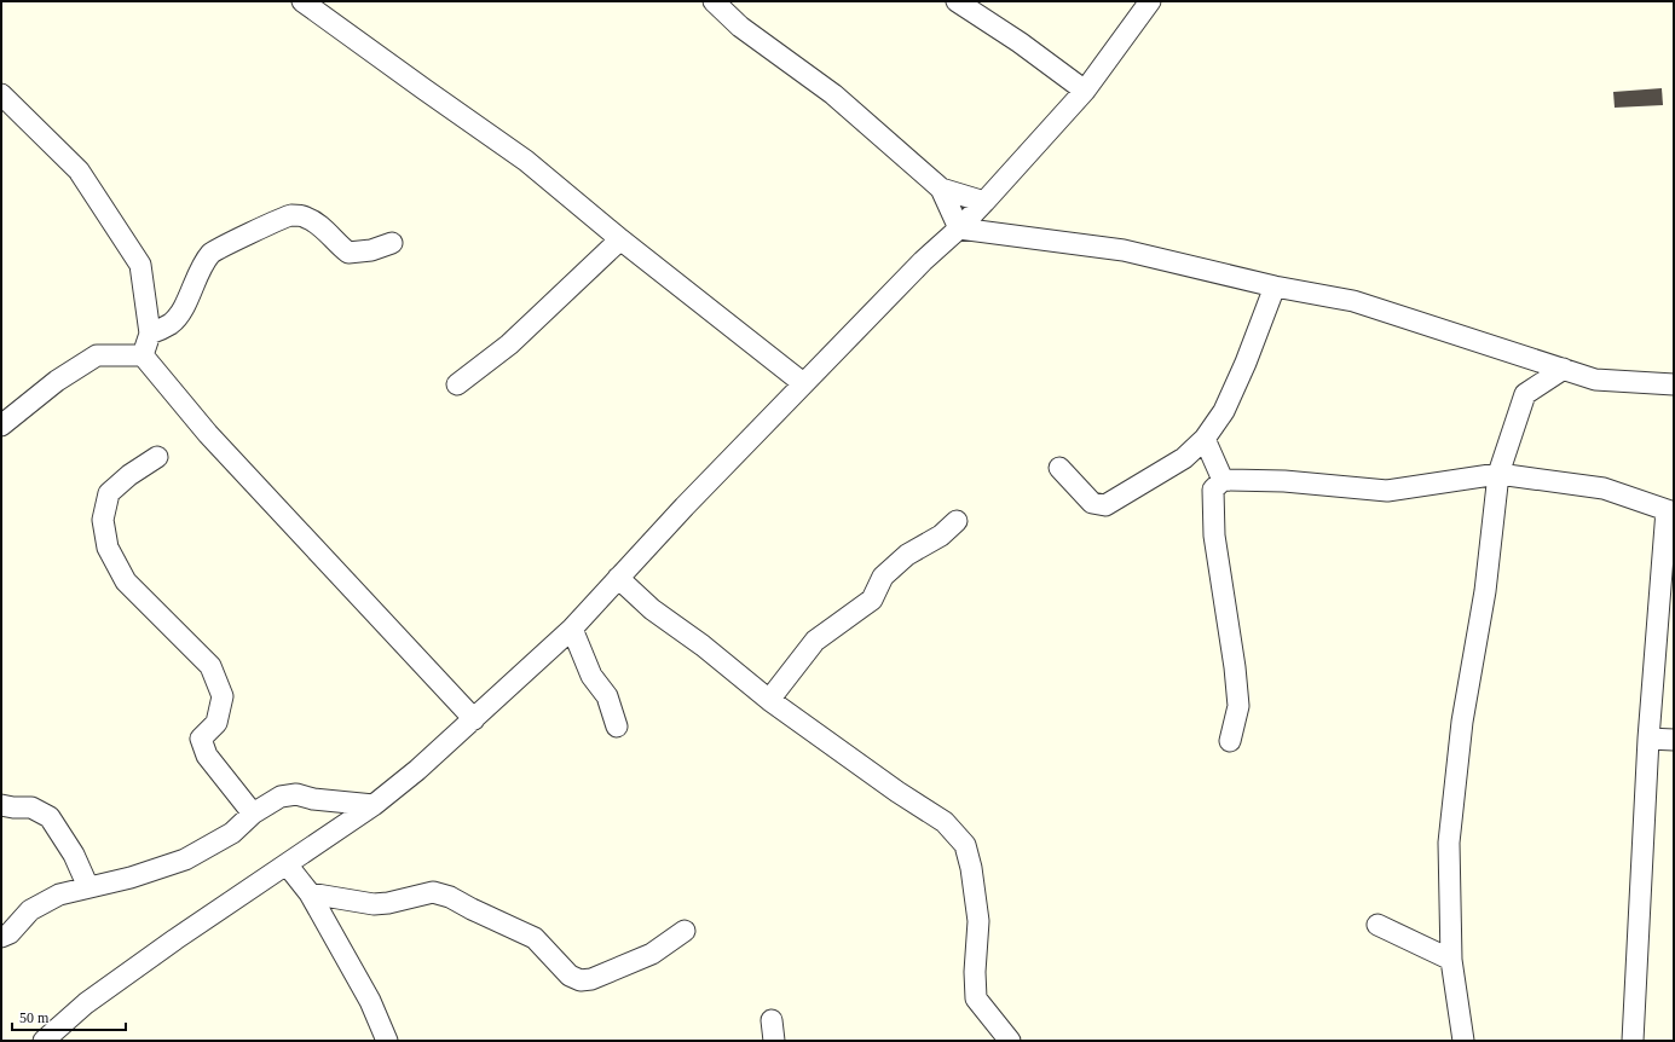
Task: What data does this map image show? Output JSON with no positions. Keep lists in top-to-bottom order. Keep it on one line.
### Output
{"scale_bar":"50 m"}
